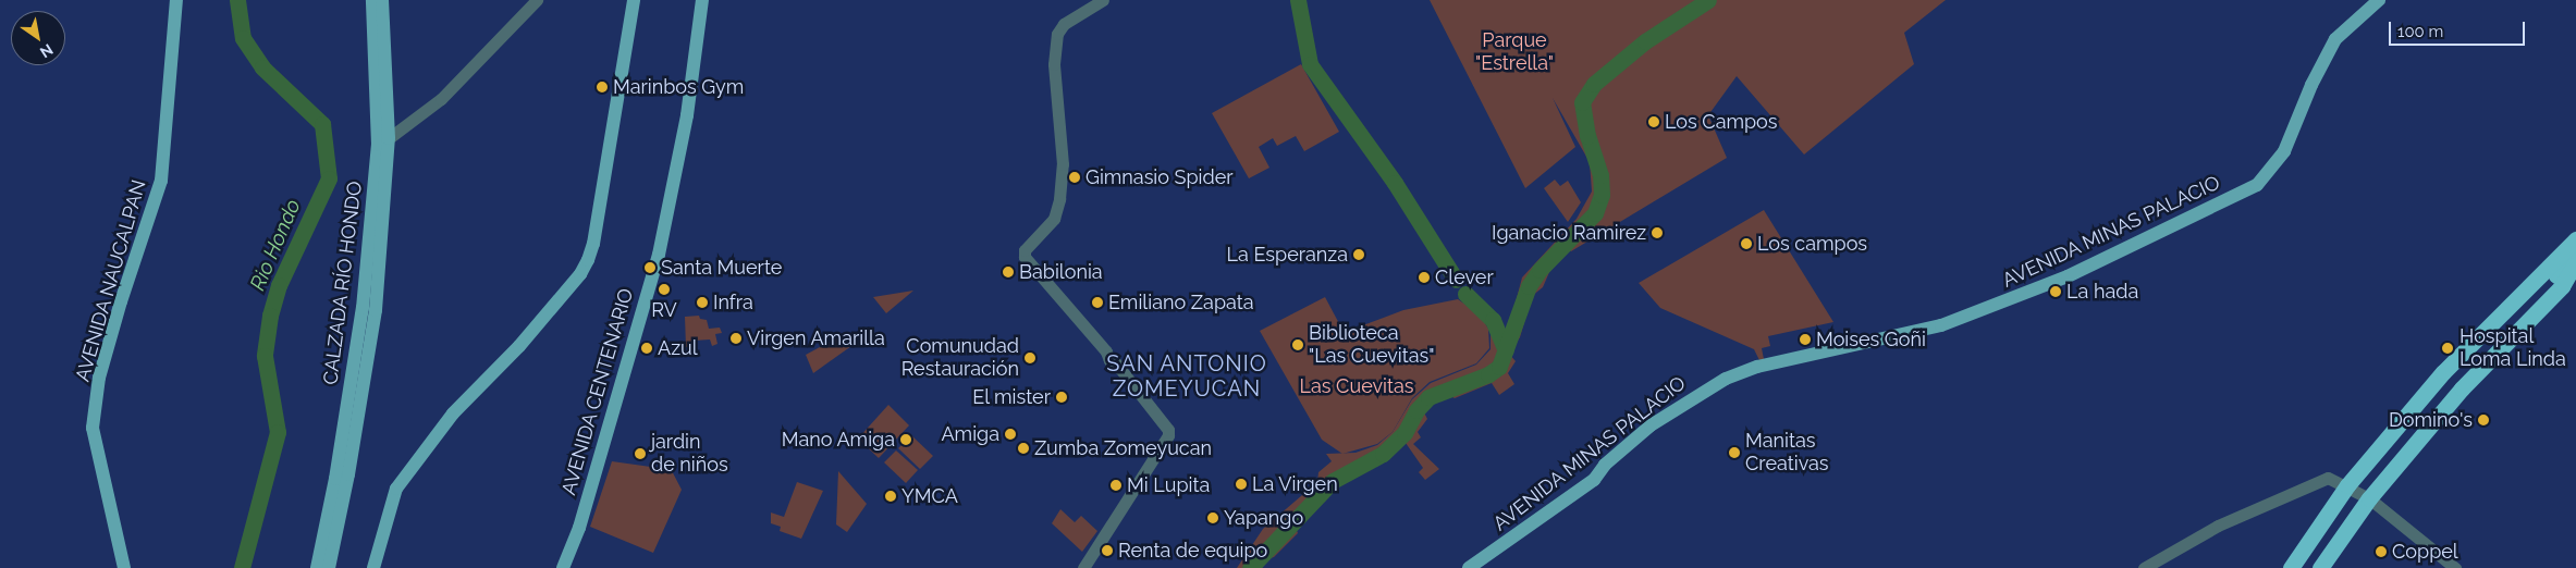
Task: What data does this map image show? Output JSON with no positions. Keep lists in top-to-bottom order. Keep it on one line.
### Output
{"streets":{"main road":["AVENIDA MINAS PALACIO","AVENIDA NAUCALPAN","CALZADA RÍO HONDO","AVENIDA CENTENARIO"]},"districts":["SAN ANTONIO ZOMEYUCAN"],"water":["Rio Hondo"],"parks":["Parque \"Estrella\"","Las Cuevitas"],"places":["Marinbos Gym","Los Campos","Gimnasio Spider","Iganacio Ramirez","Los campos","La Esperanza","Santa Muerte","Babilonia","Clever","RV","La hada","Infra","Emiliano Zapata","Virgen Amarilla","Moises Goñi","Biblioteca \"Las Cuevitas\"","Azul","Hospital Loma Linda","Comunudad Restauración","El mister","Domino's","Amiga","Mano Amiga","Zumba Zomeyucan","Manitas Creativas","jardin de niños","La Virgen","Mi Lupita","YMCA","Yapango","Renta de equipo","Coppel"],"scale_bar":"100 m","north":"bottom right"}
